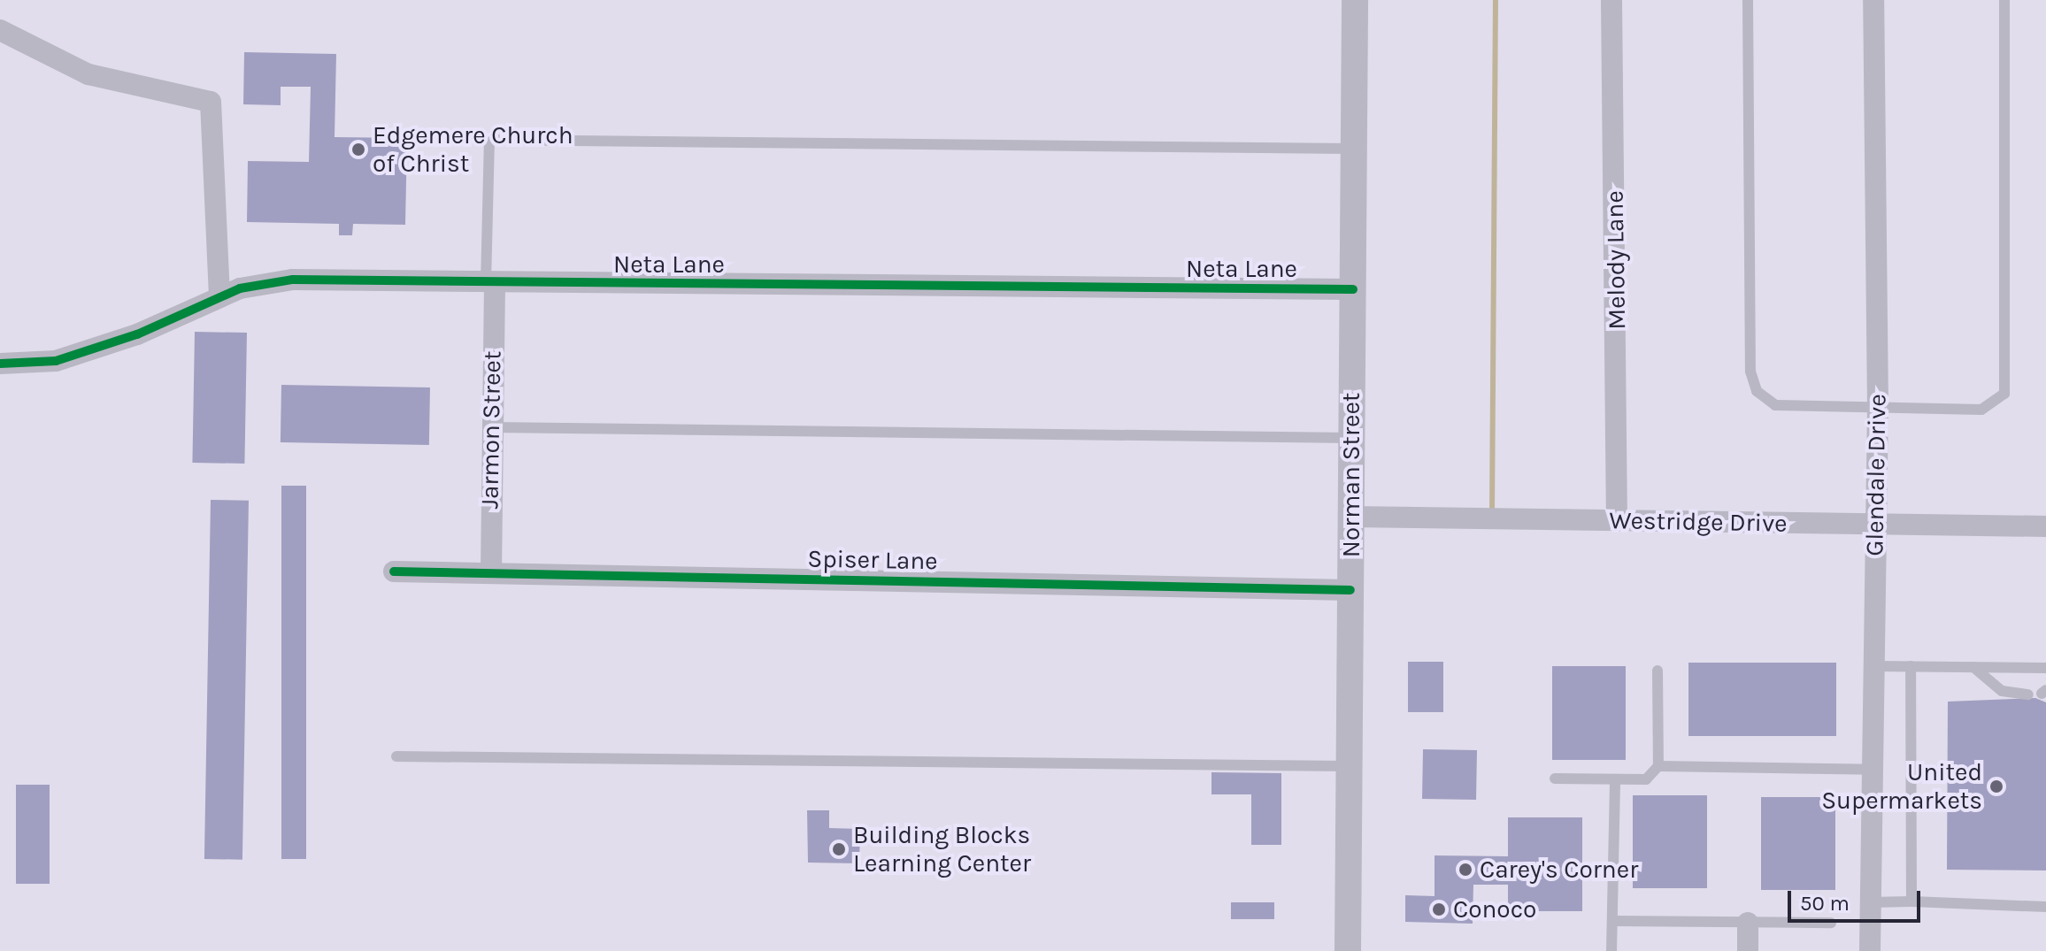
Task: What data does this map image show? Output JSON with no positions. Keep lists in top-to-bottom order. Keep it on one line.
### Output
{"streets":{"street":["Melody Lane","Neta Lane","Jarmon Street","Norman Street","Glendale Drive","Westridge Drive","Spiser Lane"]},"crossings":[["Melody Lane","Westridge Drive"],["Neta Lane","Jarmon Street"],["Neta Lane","Norman Street"],["Jarmon Street","Spiser Lane"],["Norman Street","Westridge Drive"],["Norman Street","Spiser Lane"],["Glendale Drive","Westridge Drive"]],"places":["Edgemere Church of Christ","United Supermarkets","Building Blocks Learning Center","Carey's Corner","Conoco"],"scale_bar":"50 m"}
